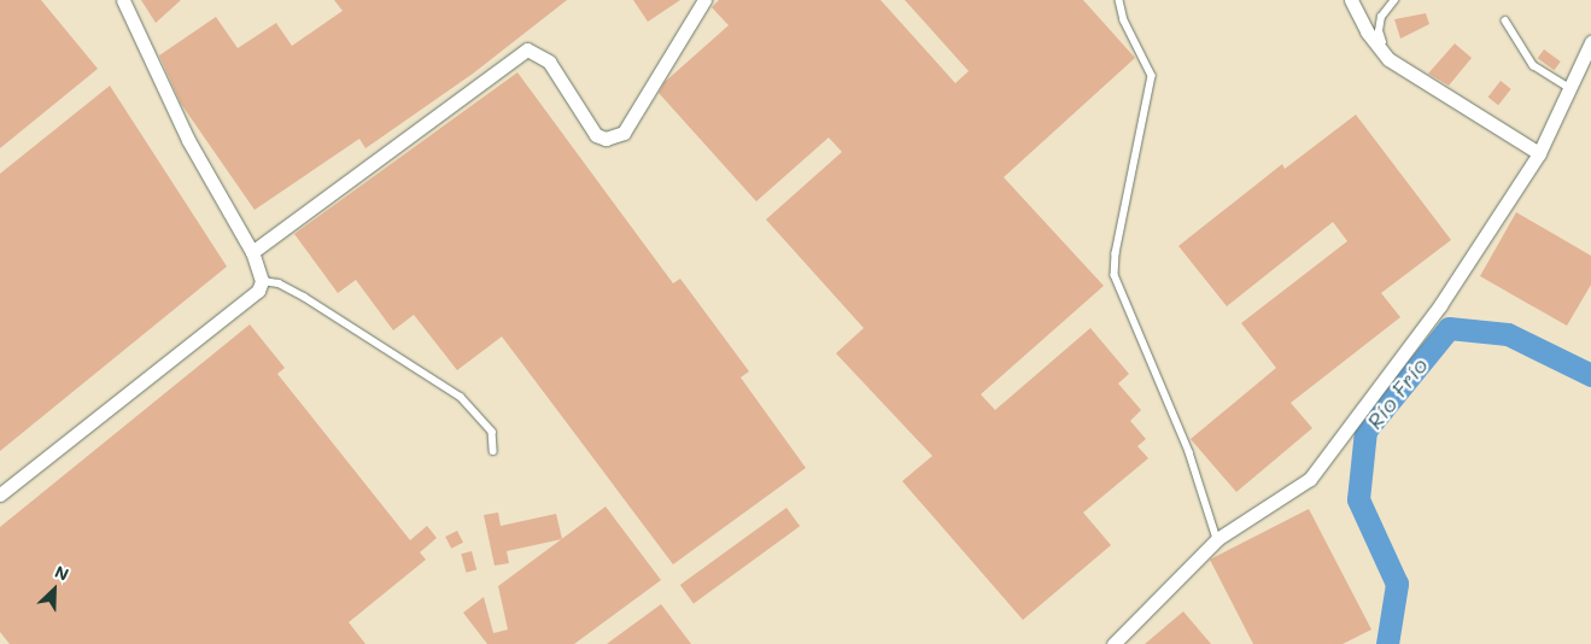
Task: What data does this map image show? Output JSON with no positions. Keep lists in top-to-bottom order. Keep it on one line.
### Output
{"water":["Río Frío"],"north":"top right"}
